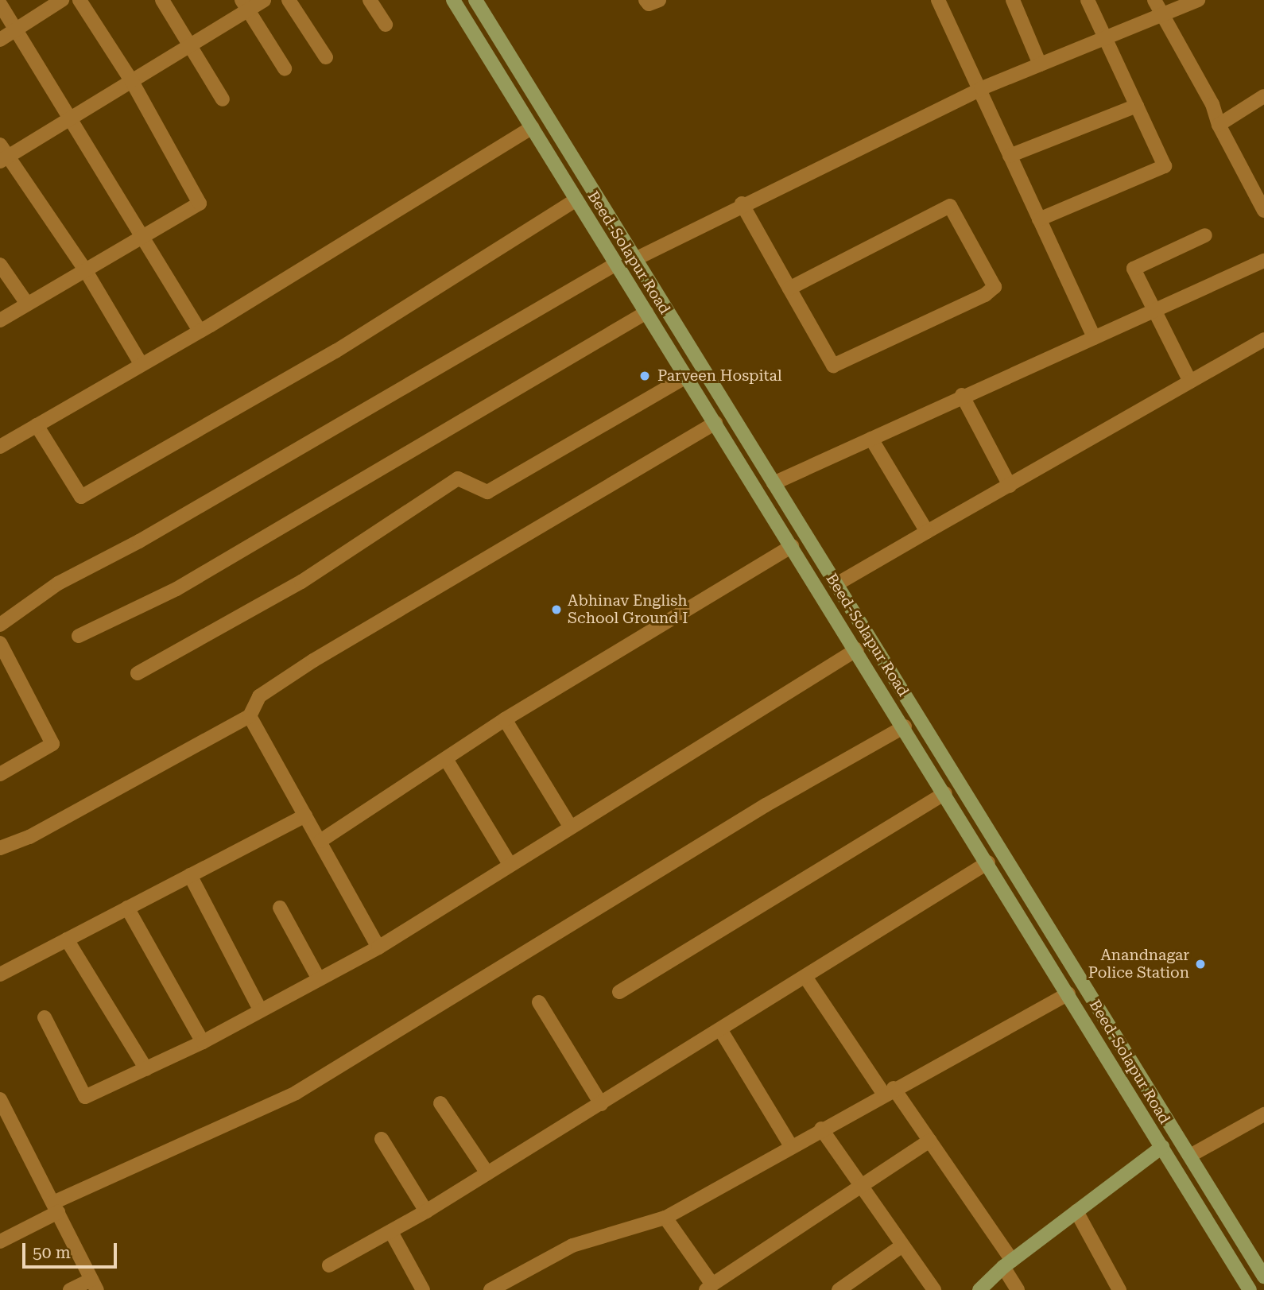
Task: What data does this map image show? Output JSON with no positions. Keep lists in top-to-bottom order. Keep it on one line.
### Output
{"streets":{"main road":["Beed-Solapur Road"]},"places":["Parveen Hospital","Abhinav English School Ground I","Anandnagar Police Station"],"scale_bar":"50 m"}
